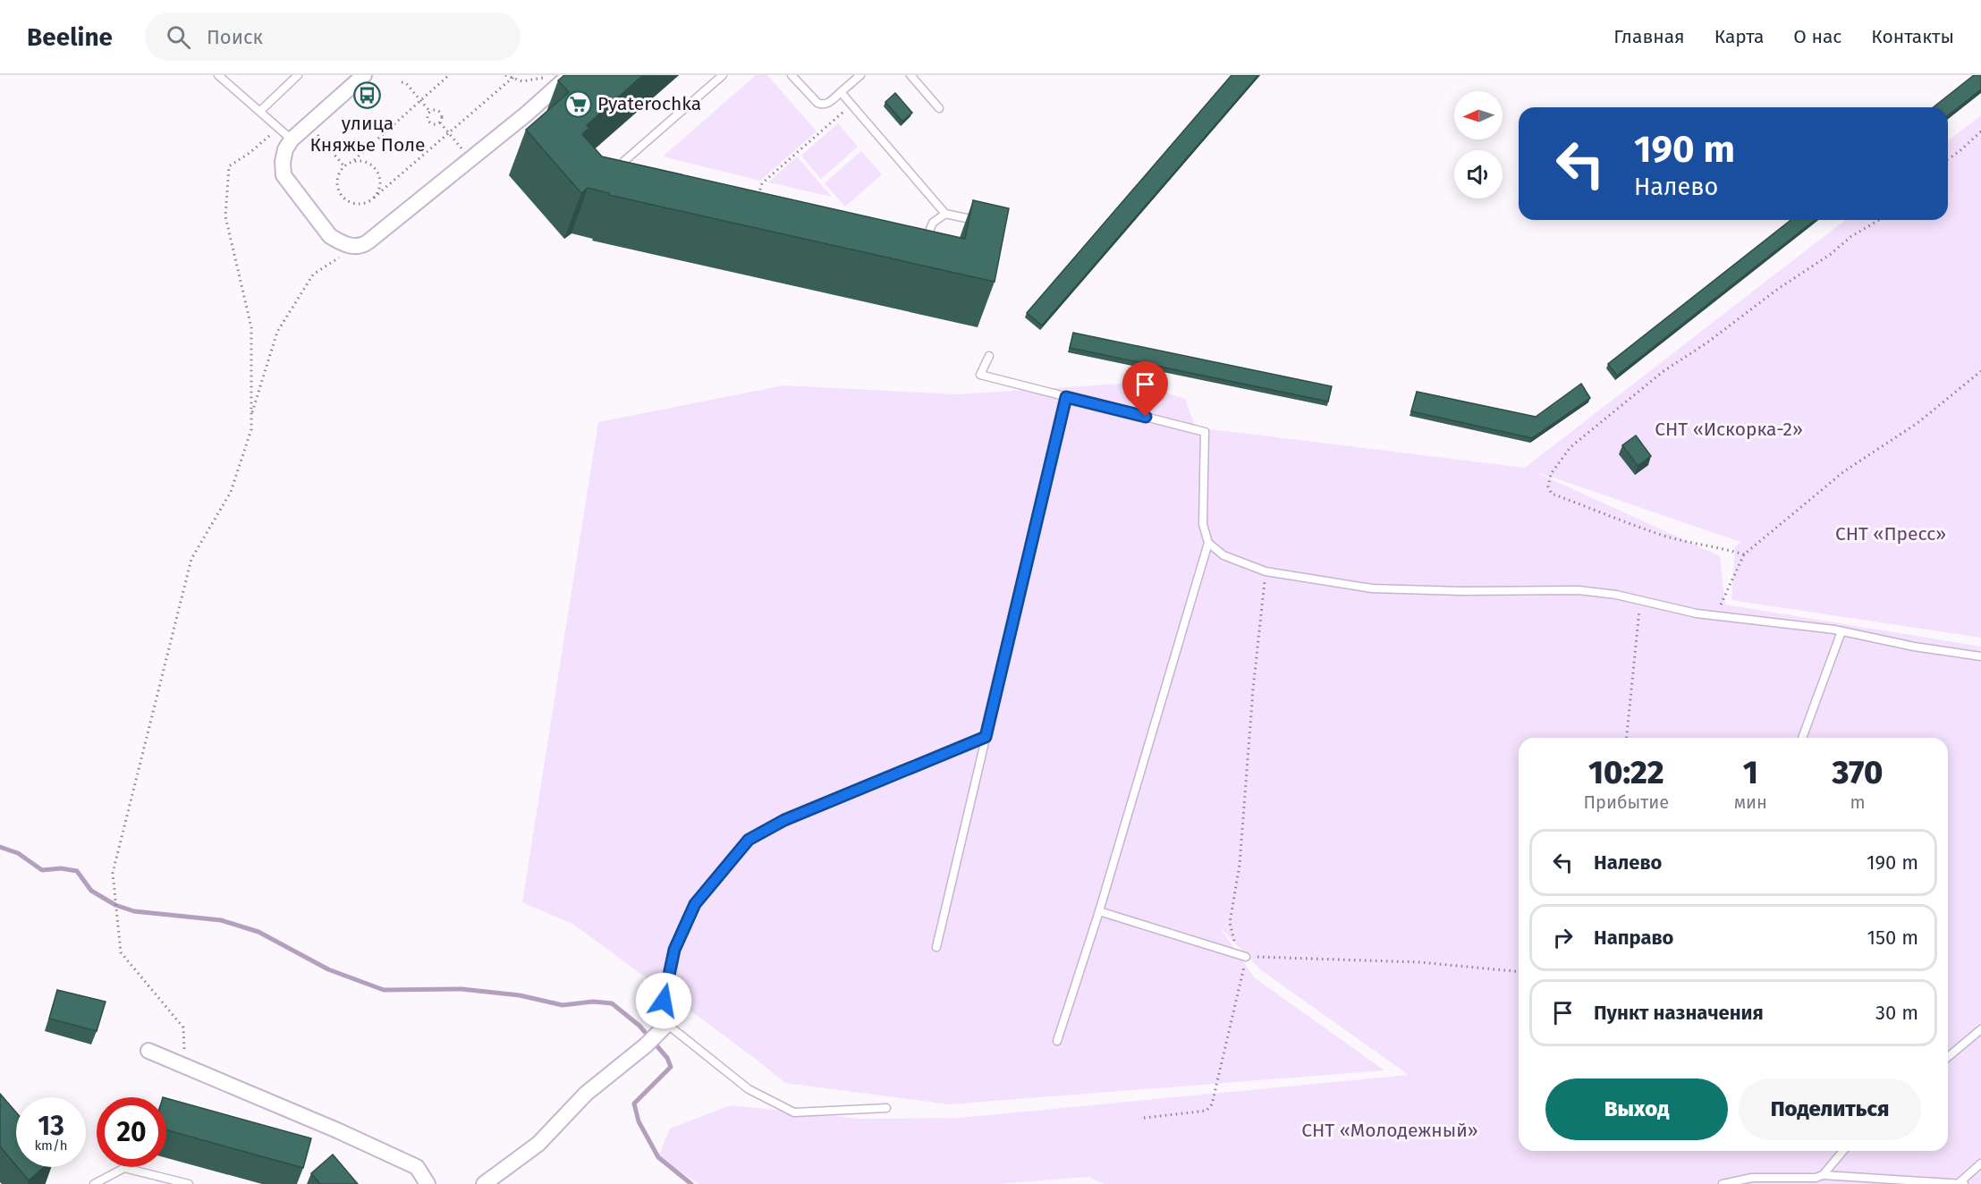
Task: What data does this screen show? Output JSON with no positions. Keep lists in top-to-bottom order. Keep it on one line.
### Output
{"parks":["СНТ «Искорка-2»","СНТ «Пресс»","СНТ «Молодежный»"],"places":{"bus stop":["улица Княжье Поле"],"supermarket":["Pyaterochka"]},"north":"left","page":{"header":"Beeline","search":"Поиск","nav":["Главная","Карта","О нас","Контакты"],"turn":["190 m","Налево"],"eta":["10:22","Прибытие","1","мин","370","m"],"list":[{"name":"Налево","value":"190 m"},{"name":"Направо","value":"150 m"},{"name":"Пункт назначения","value":"30 m"}],"buttons":["Выход","Поделиться"],"speed":"13 km/h","limit":"20"}}
